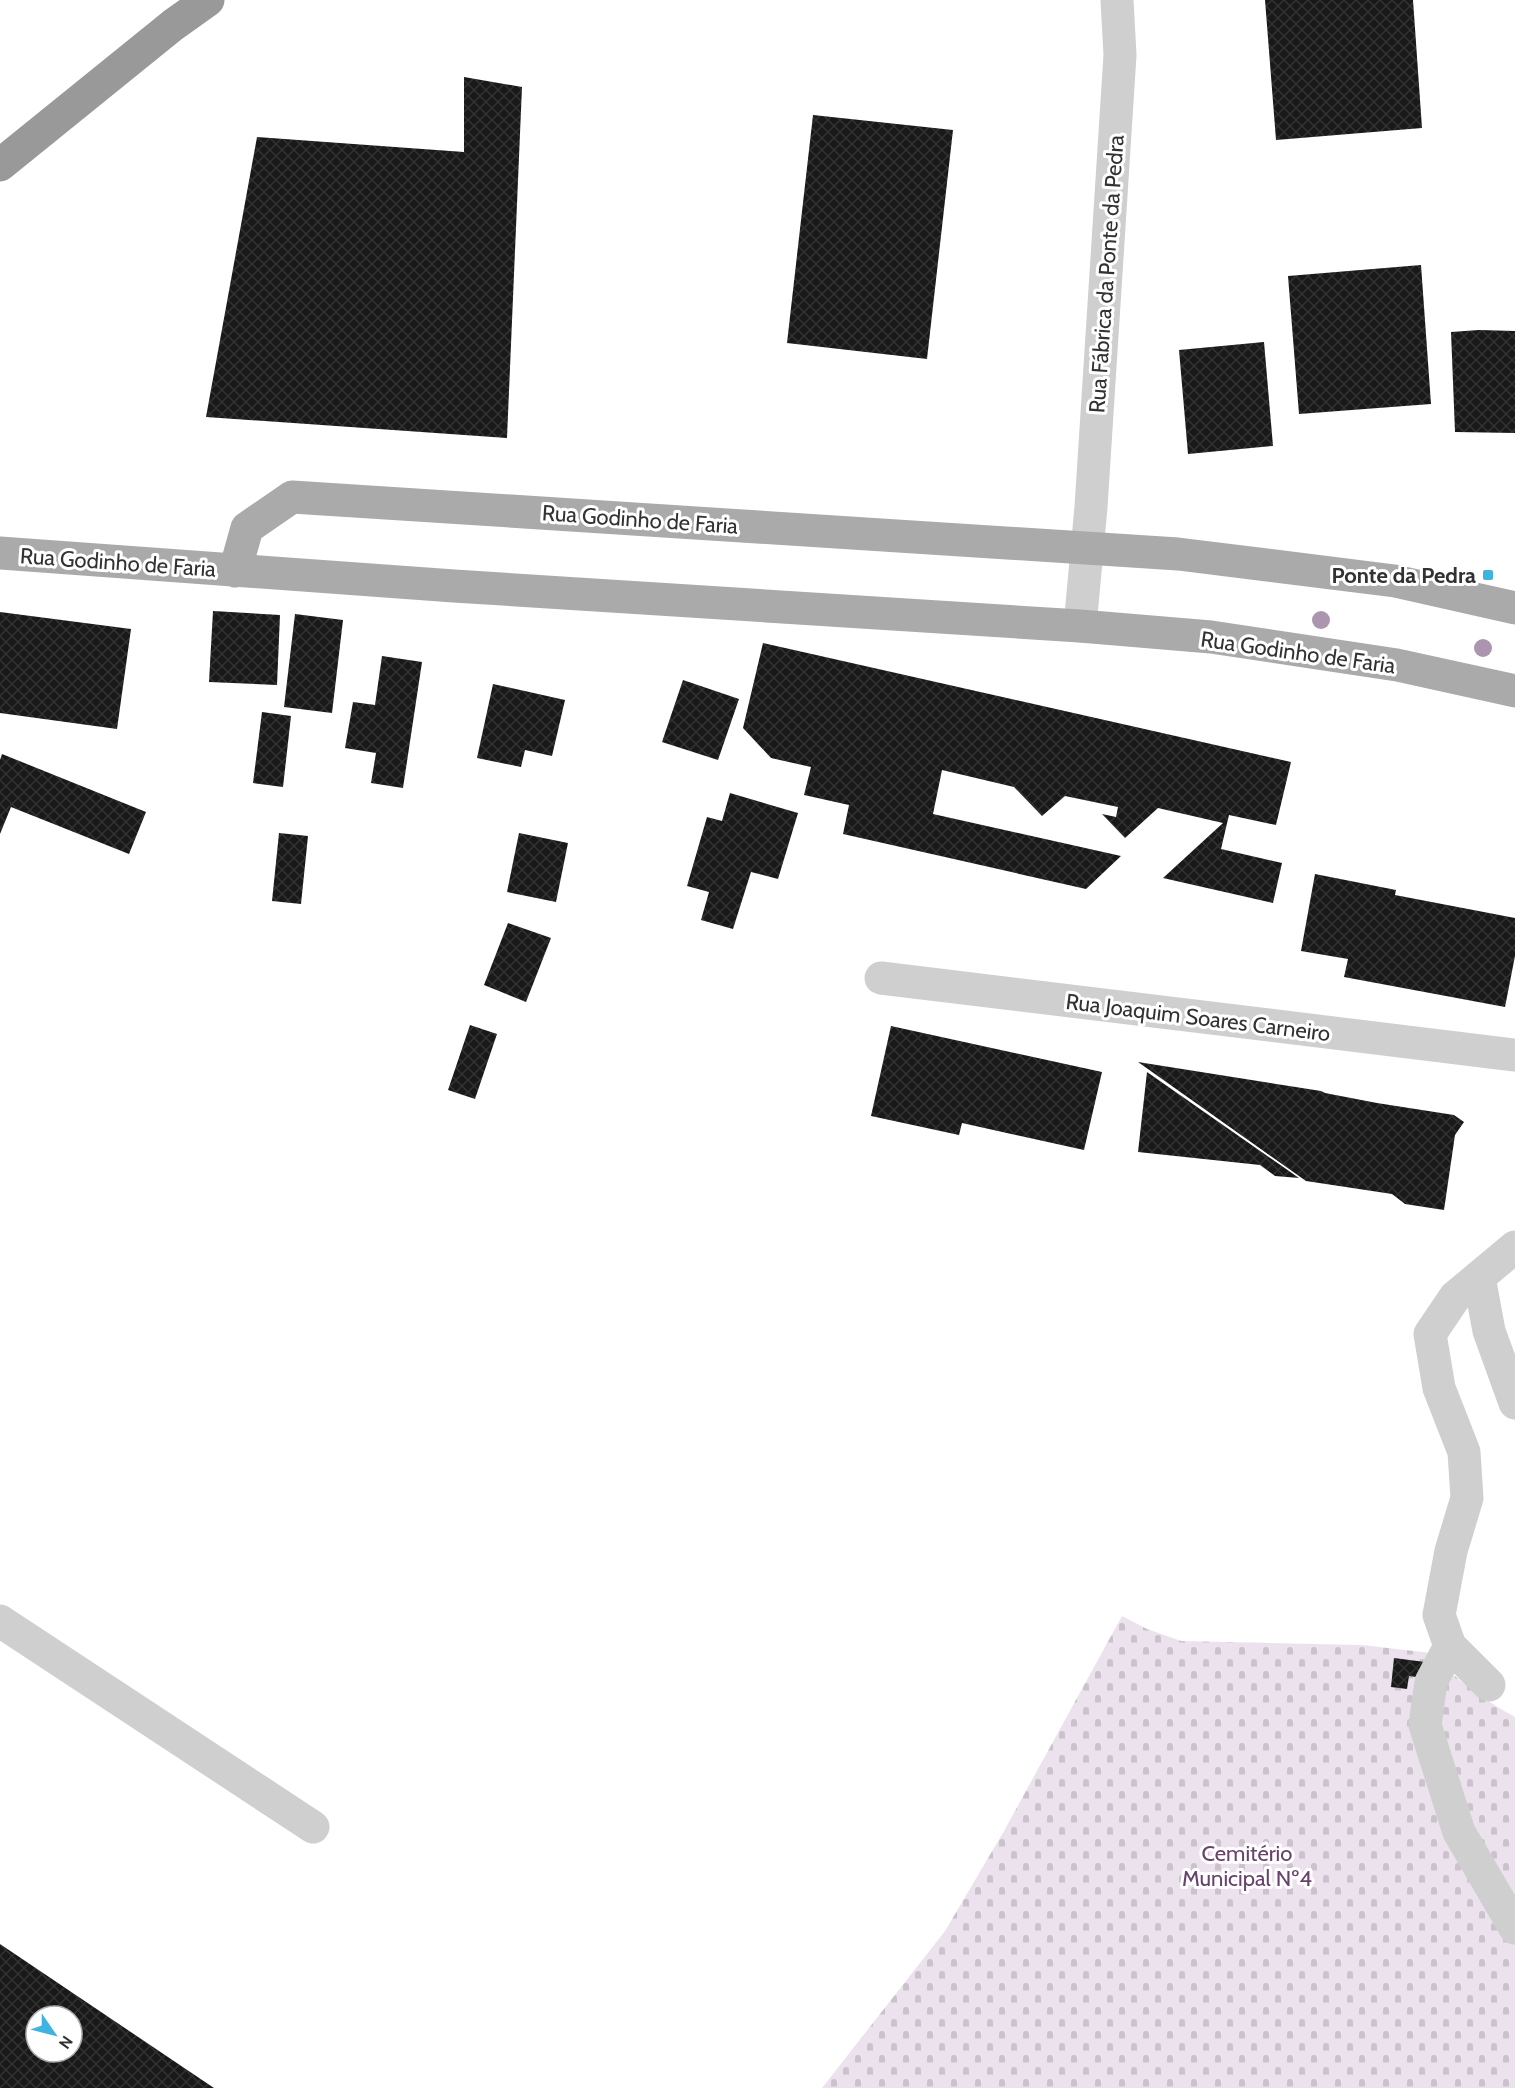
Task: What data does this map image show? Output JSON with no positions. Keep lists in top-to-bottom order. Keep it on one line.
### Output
{"streets":{"main road":["Rua Godinho de Faria"],"street":["Rua Fábrica da Ponte da Pedra","Rua Joaquim Soares Carneiro"]},"crossings":[["Rua Fábrica da Ponte da Pedra","Rua Godinho de Faria"]],"parks":["Cemitério Municipal Nº4"],"places":{"transit":["Ponte da Pedra"]},"north":"bottom right"}
